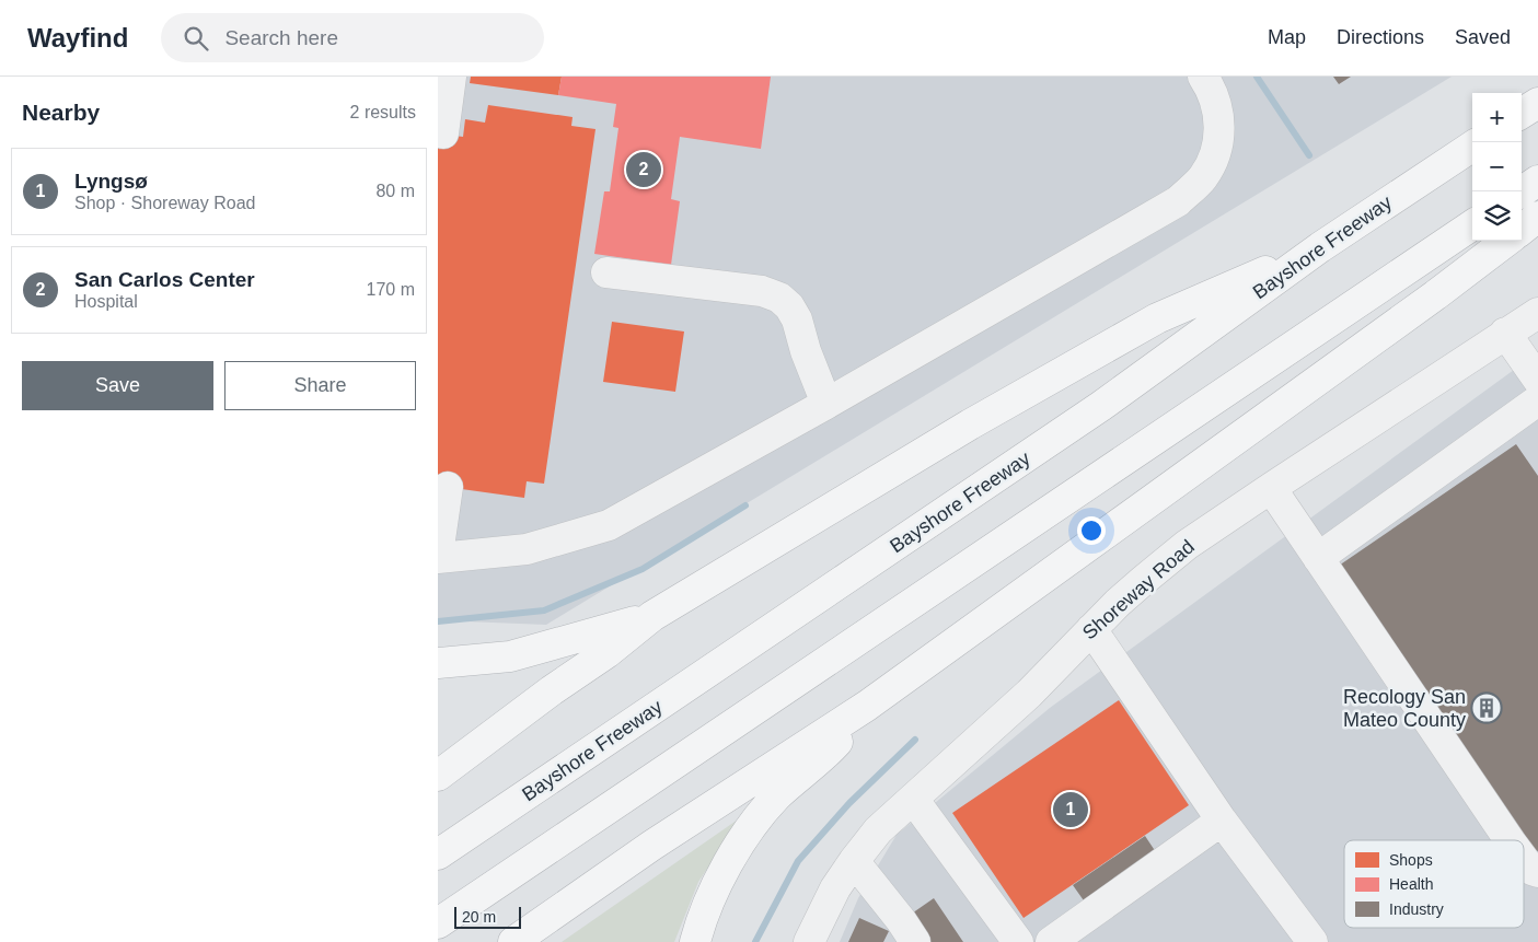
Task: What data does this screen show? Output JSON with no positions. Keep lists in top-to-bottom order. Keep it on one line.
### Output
{"streets":{"highway":["Bayshore Freeway"],"street":["Shoreway Road"]},"places":{"building":["Recology San Mateo County"]},"legend":["Shops","Health","Industry"],"scale_bar":"20 m","page":{"header":"Wayfind","search":"Search here","nav":["Map","Directions","Saved"],"heading":["Nearby","2 results"],"map_buttons":["+","−"],"list":[{"mark":"1","name":"Lyngsø","note":"Shop · Shoreway Road","value":"80 m"},{"mark":"2","name":"San Carlos Center","note":"Hospital","value":"170 m"}],"pins":["2","1"],"buttons":["Save","Share"],"scale":"20 m"}}
